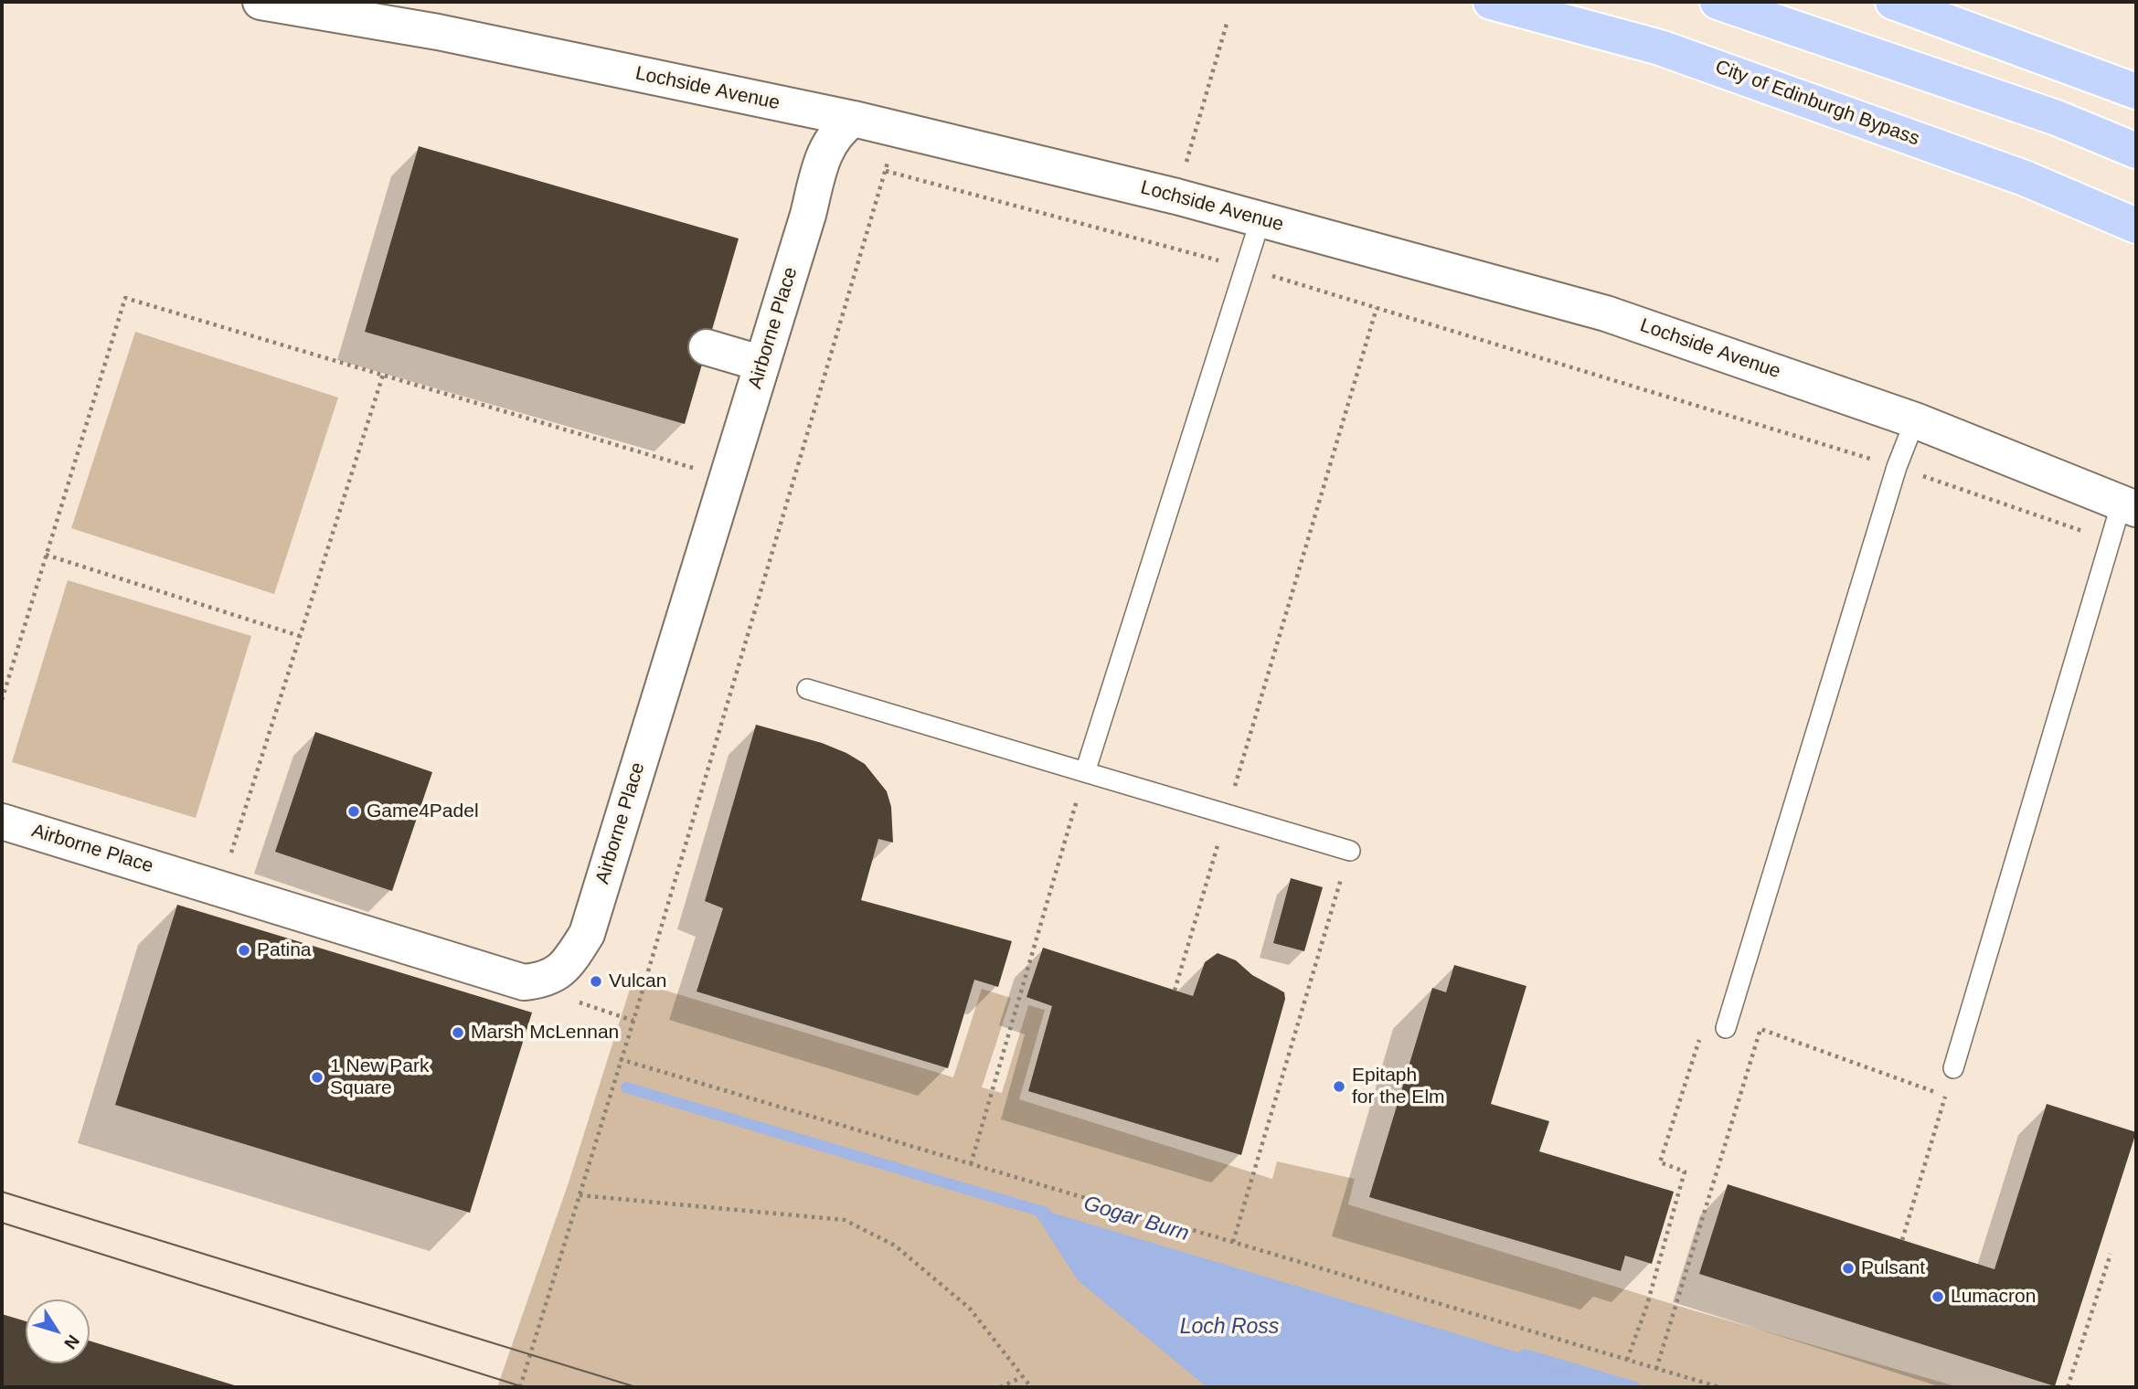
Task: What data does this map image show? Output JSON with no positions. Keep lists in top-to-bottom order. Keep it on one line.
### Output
{"streets":{"main road":["City of Edinburgh Bypass"],"street":["Lochside Avenue","Airborne Place"]},"crossings":[["Lochside Avenue","Airborne Place"]],"water":["Gogar Burn","Loch Ross"],"places":["Game4Padel","Patina","Vulcan","Marsh McLennan","1 New Park Square","Epitaph for the Elm","Pulsant","Lumacron"],"north":"bottom right"}
